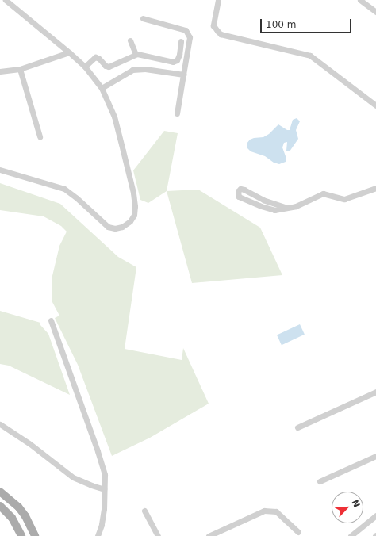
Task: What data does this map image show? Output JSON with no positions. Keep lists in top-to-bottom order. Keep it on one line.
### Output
{"scale_bar":"100 m","north":"top right"}
